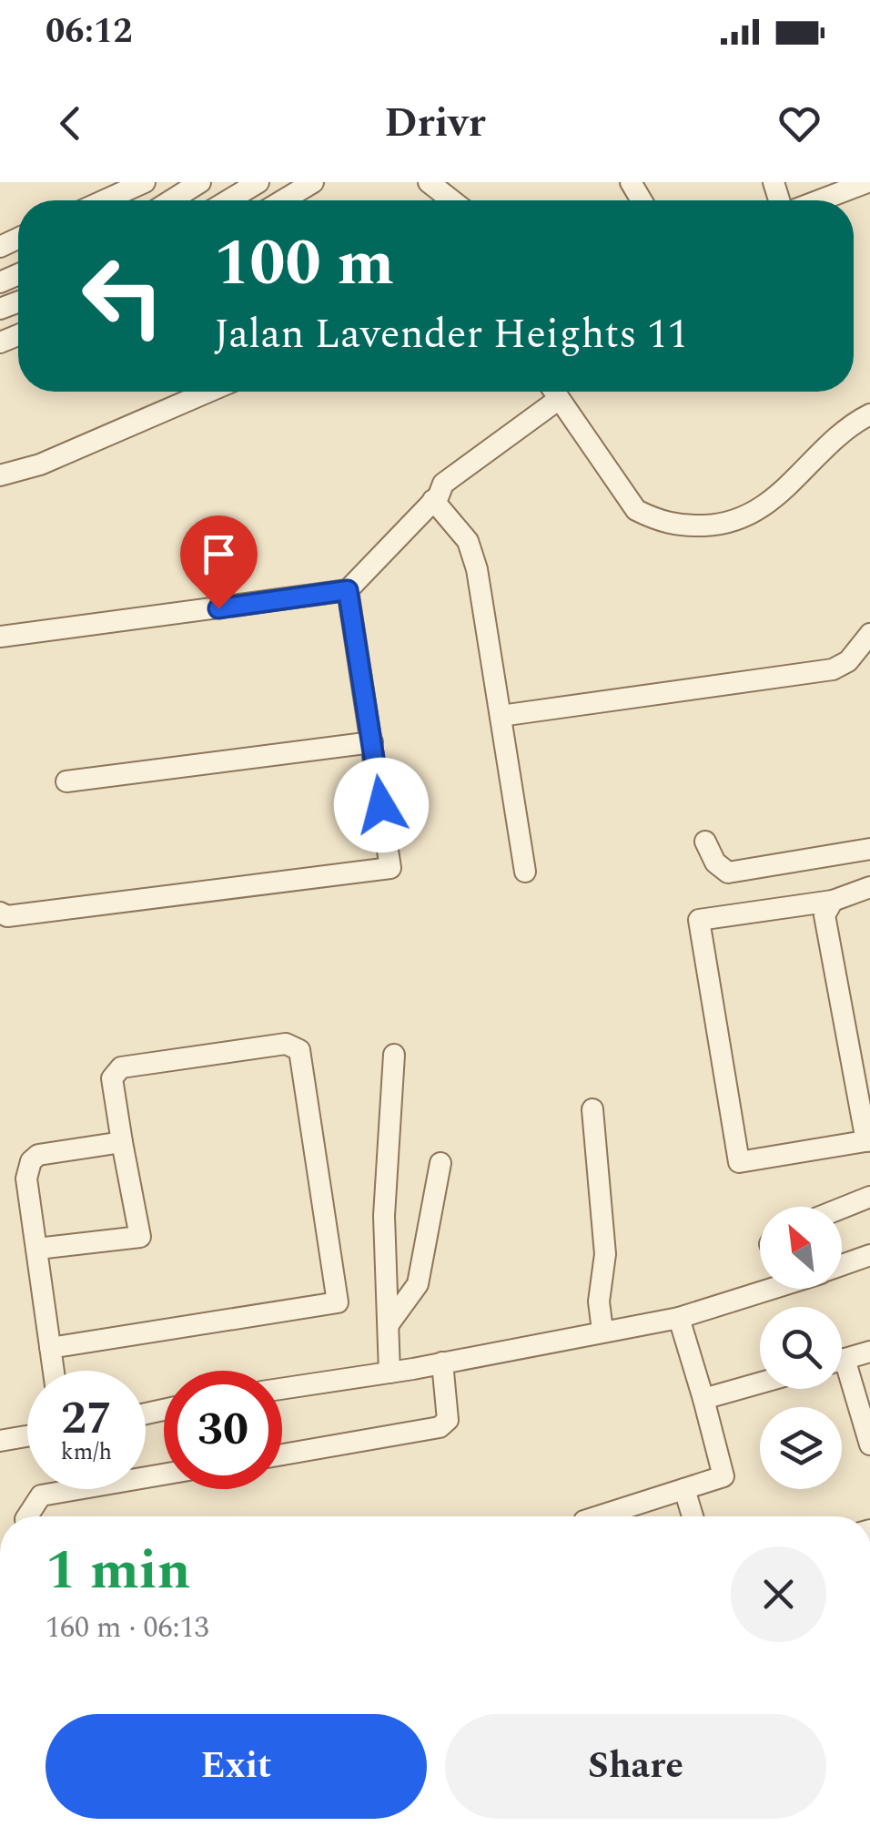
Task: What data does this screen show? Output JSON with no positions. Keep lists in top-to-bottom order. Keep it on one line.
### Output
{"north":"top left","page":{"status":"06:12","header":"Drivr","turn":["100 m","Jalan Lavender Heights 11"],"speed":"27 km/h","limit":"30","heading":["1 min","160 m · 06:13"],"buttons":["Exit","Share"]}}
